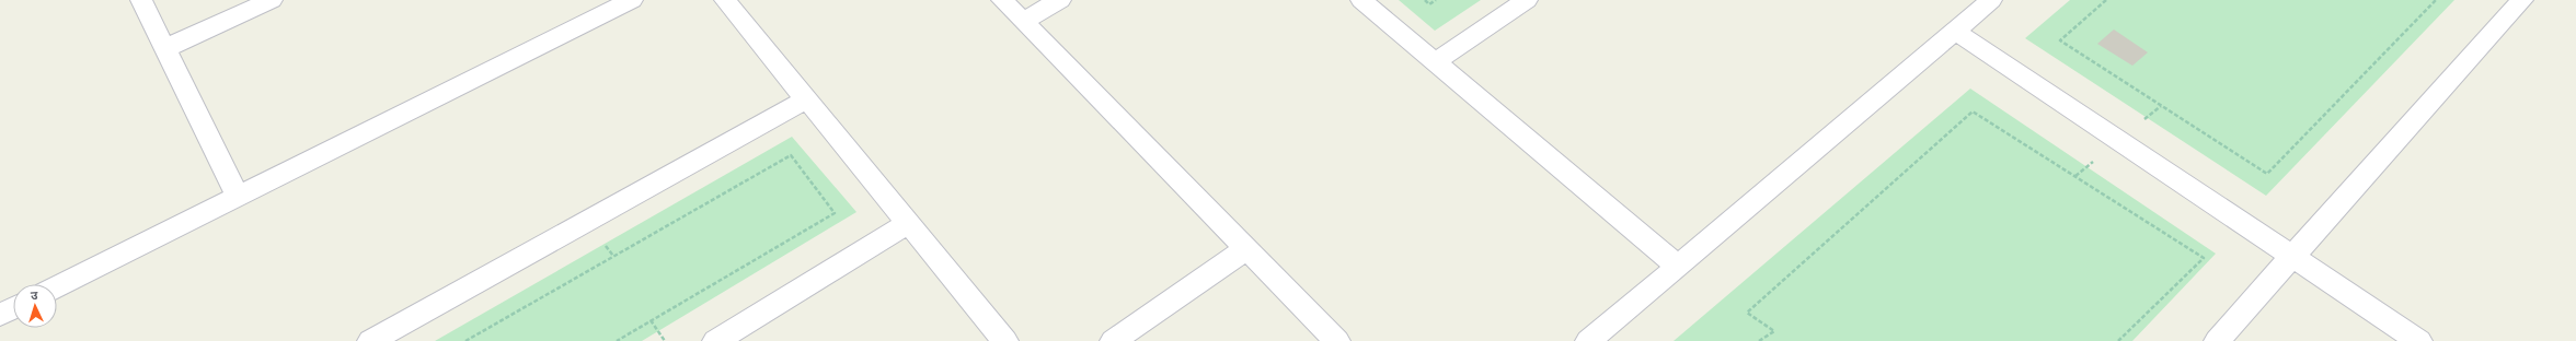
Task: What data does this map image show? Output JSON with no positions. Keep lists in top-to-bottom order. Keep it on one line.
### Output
{"north":"top"}
